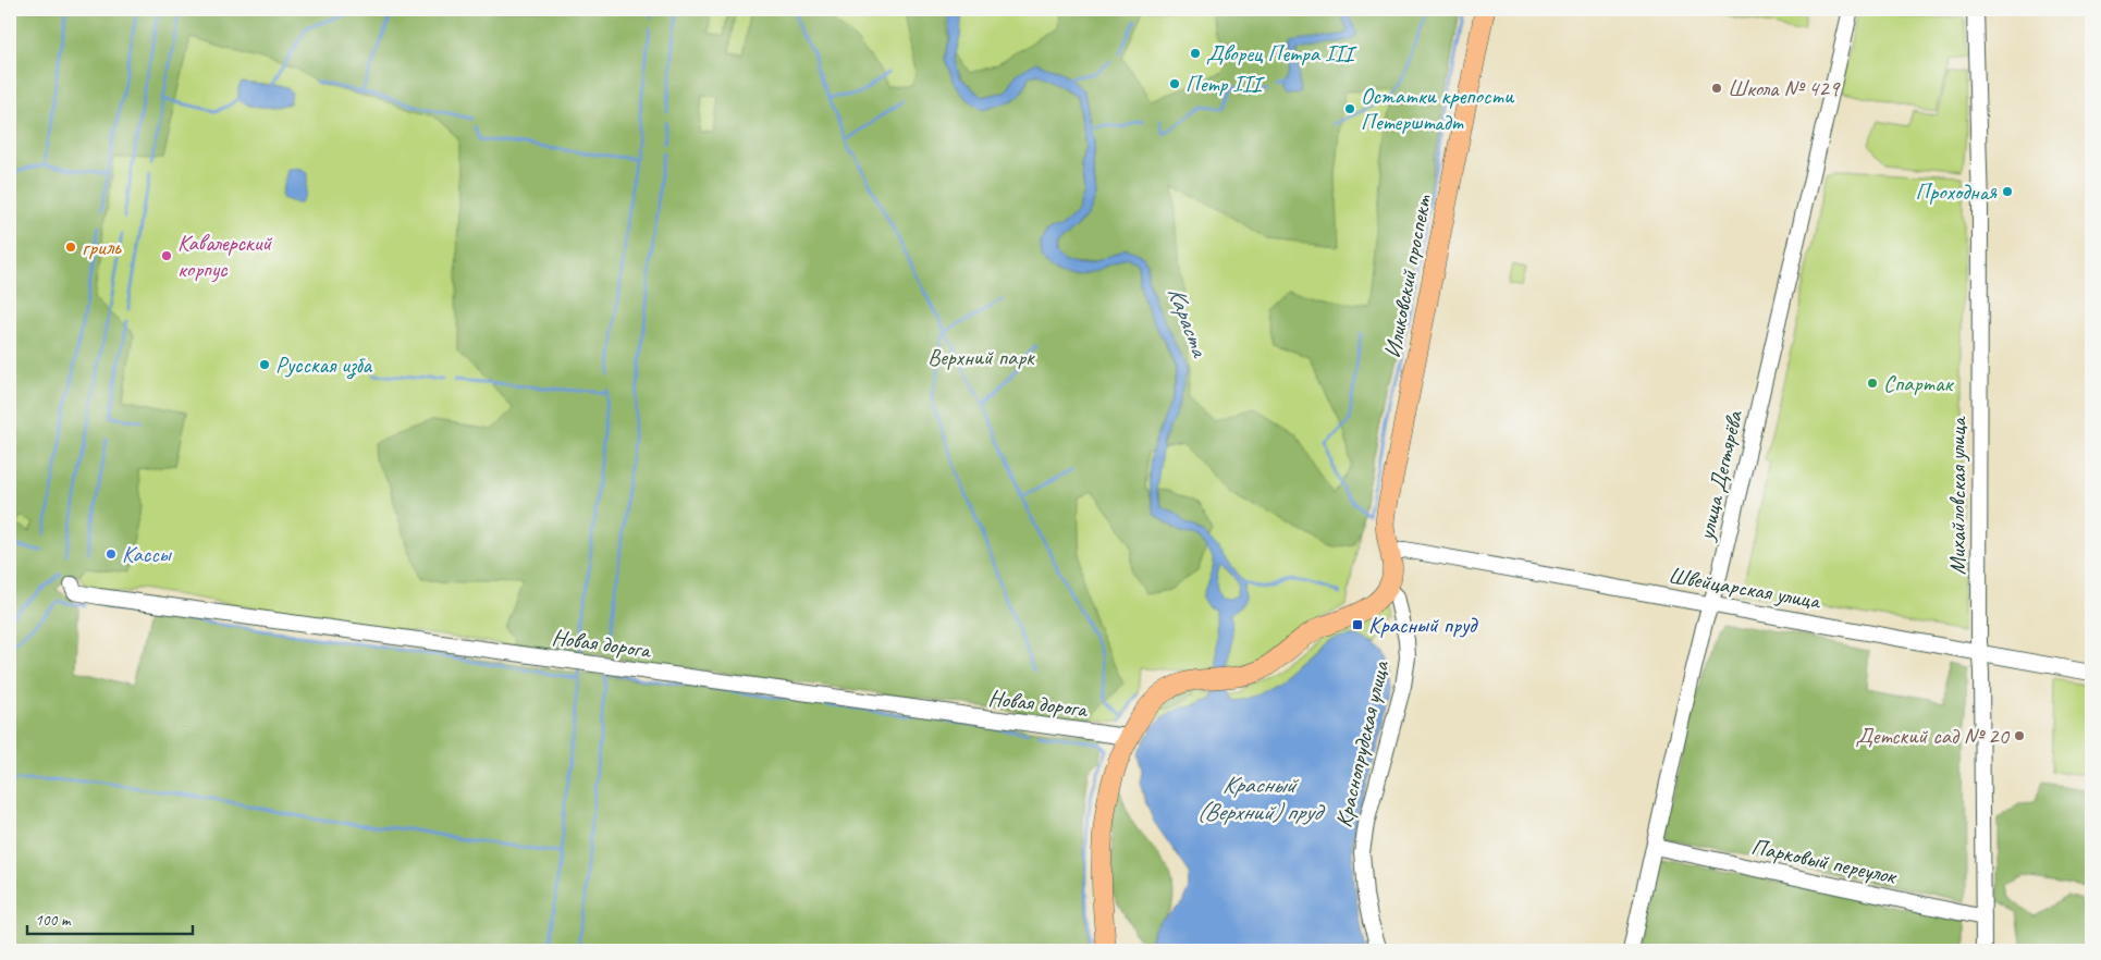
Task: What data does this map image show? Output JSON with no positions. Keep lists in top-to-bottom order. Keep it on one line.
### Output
{"streets":{"main road":["Иликовский проспект"],"street":["улица Дегтярёва","Михайловская улица","Швейцарская улица","Новая дорога","Краснопрудская улица","Парковый переулок"]},"crossings":[["Иликовский проспект","Швейцарская улица"],["улица Дегтярёва","Швейцарская улица"],["улица Дегтярёва","Парковый переулок"],["Михайловская улица","Швейцарская улица"],["Михайловская улица","Парковый переулок"]],"water":["Караста","Красный (Верхний) пруд"],"parks":["Верхний парк"],"places":{"other":["Дворец Петра III","Петр III","Школа № 429","Остатки крепости Петерштадт","Проходная","гриль","Кавалерский корпус","Русская изба","Спартак","Кассы","Детский сад № 20"],"transit":["Красный пруд"]},"scale_bar":"100 m"}
